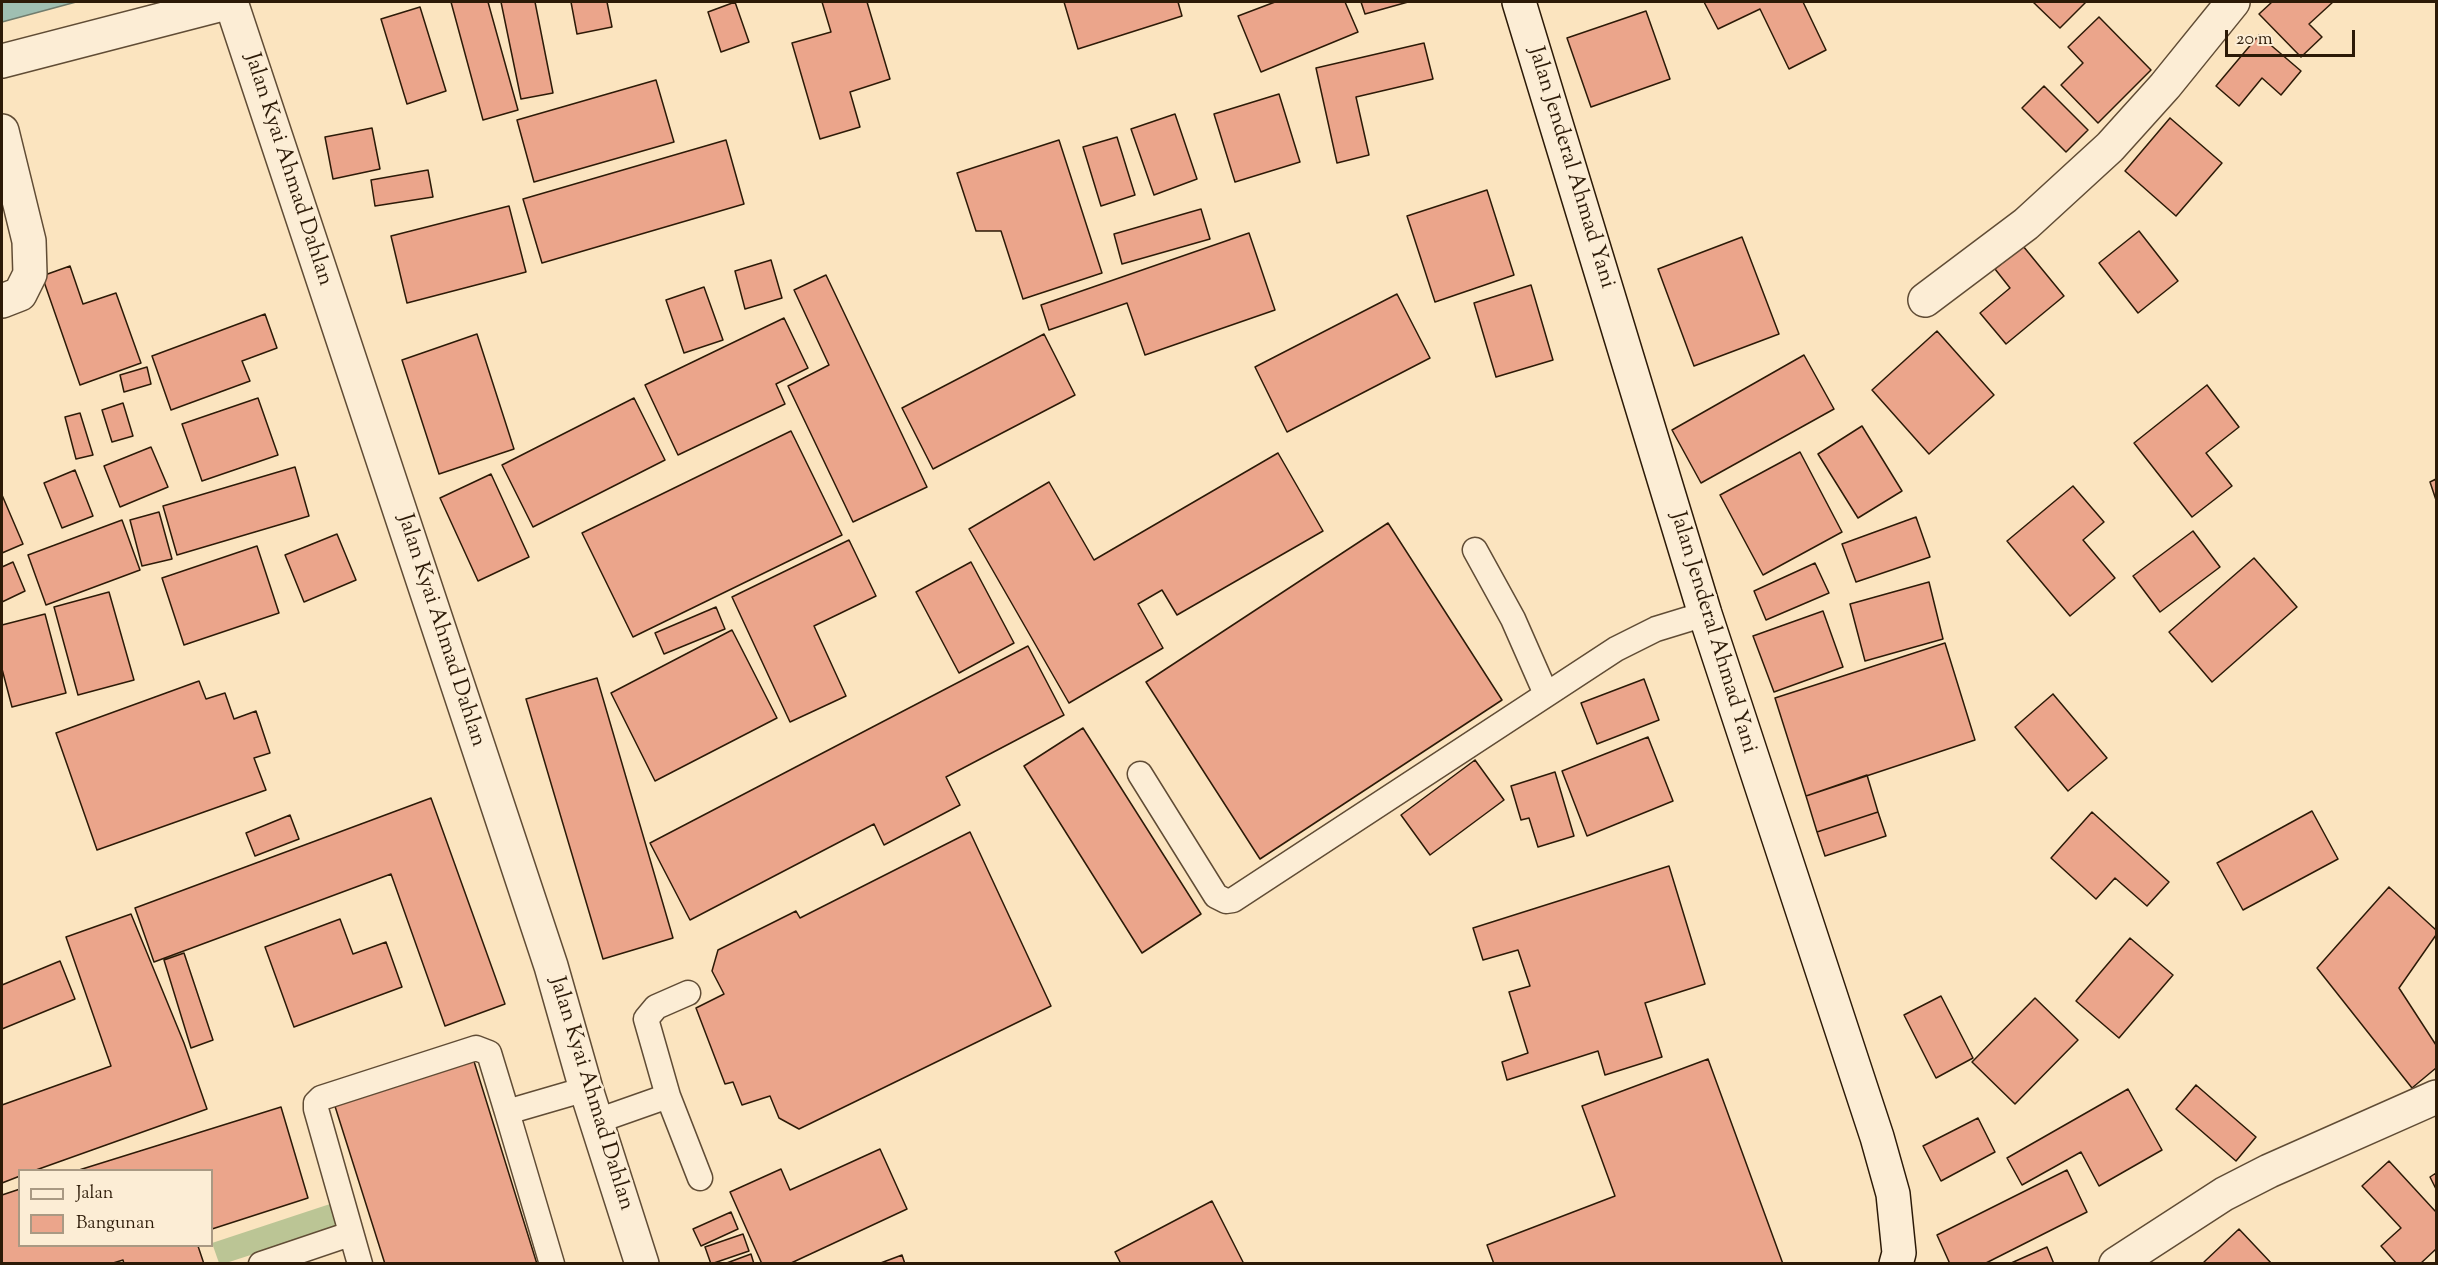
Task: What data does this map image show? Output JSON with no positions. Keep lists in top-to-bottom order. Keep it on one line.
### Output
{"streets":{"street":["Jalan Jenderal Ahmad Yani","Jalan Kyai Ahmad Dahlan"]},"legend":["Jalan","Bangunan"],"scale_bar":"20 m"}
